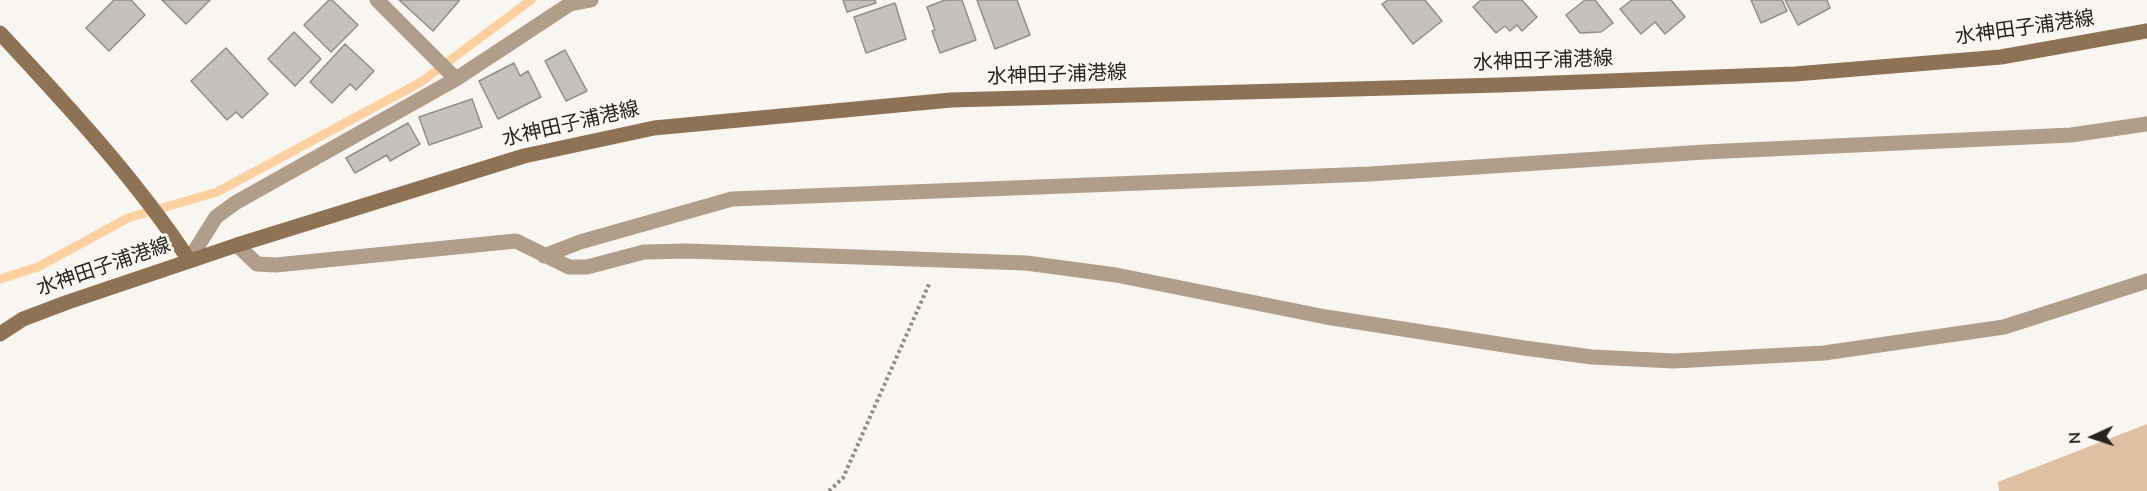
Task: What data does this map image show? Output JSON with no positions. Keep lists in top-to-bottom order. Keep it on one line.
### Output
{"streets":{"main road":["水神田子浦港線"]},"north":"left"}
